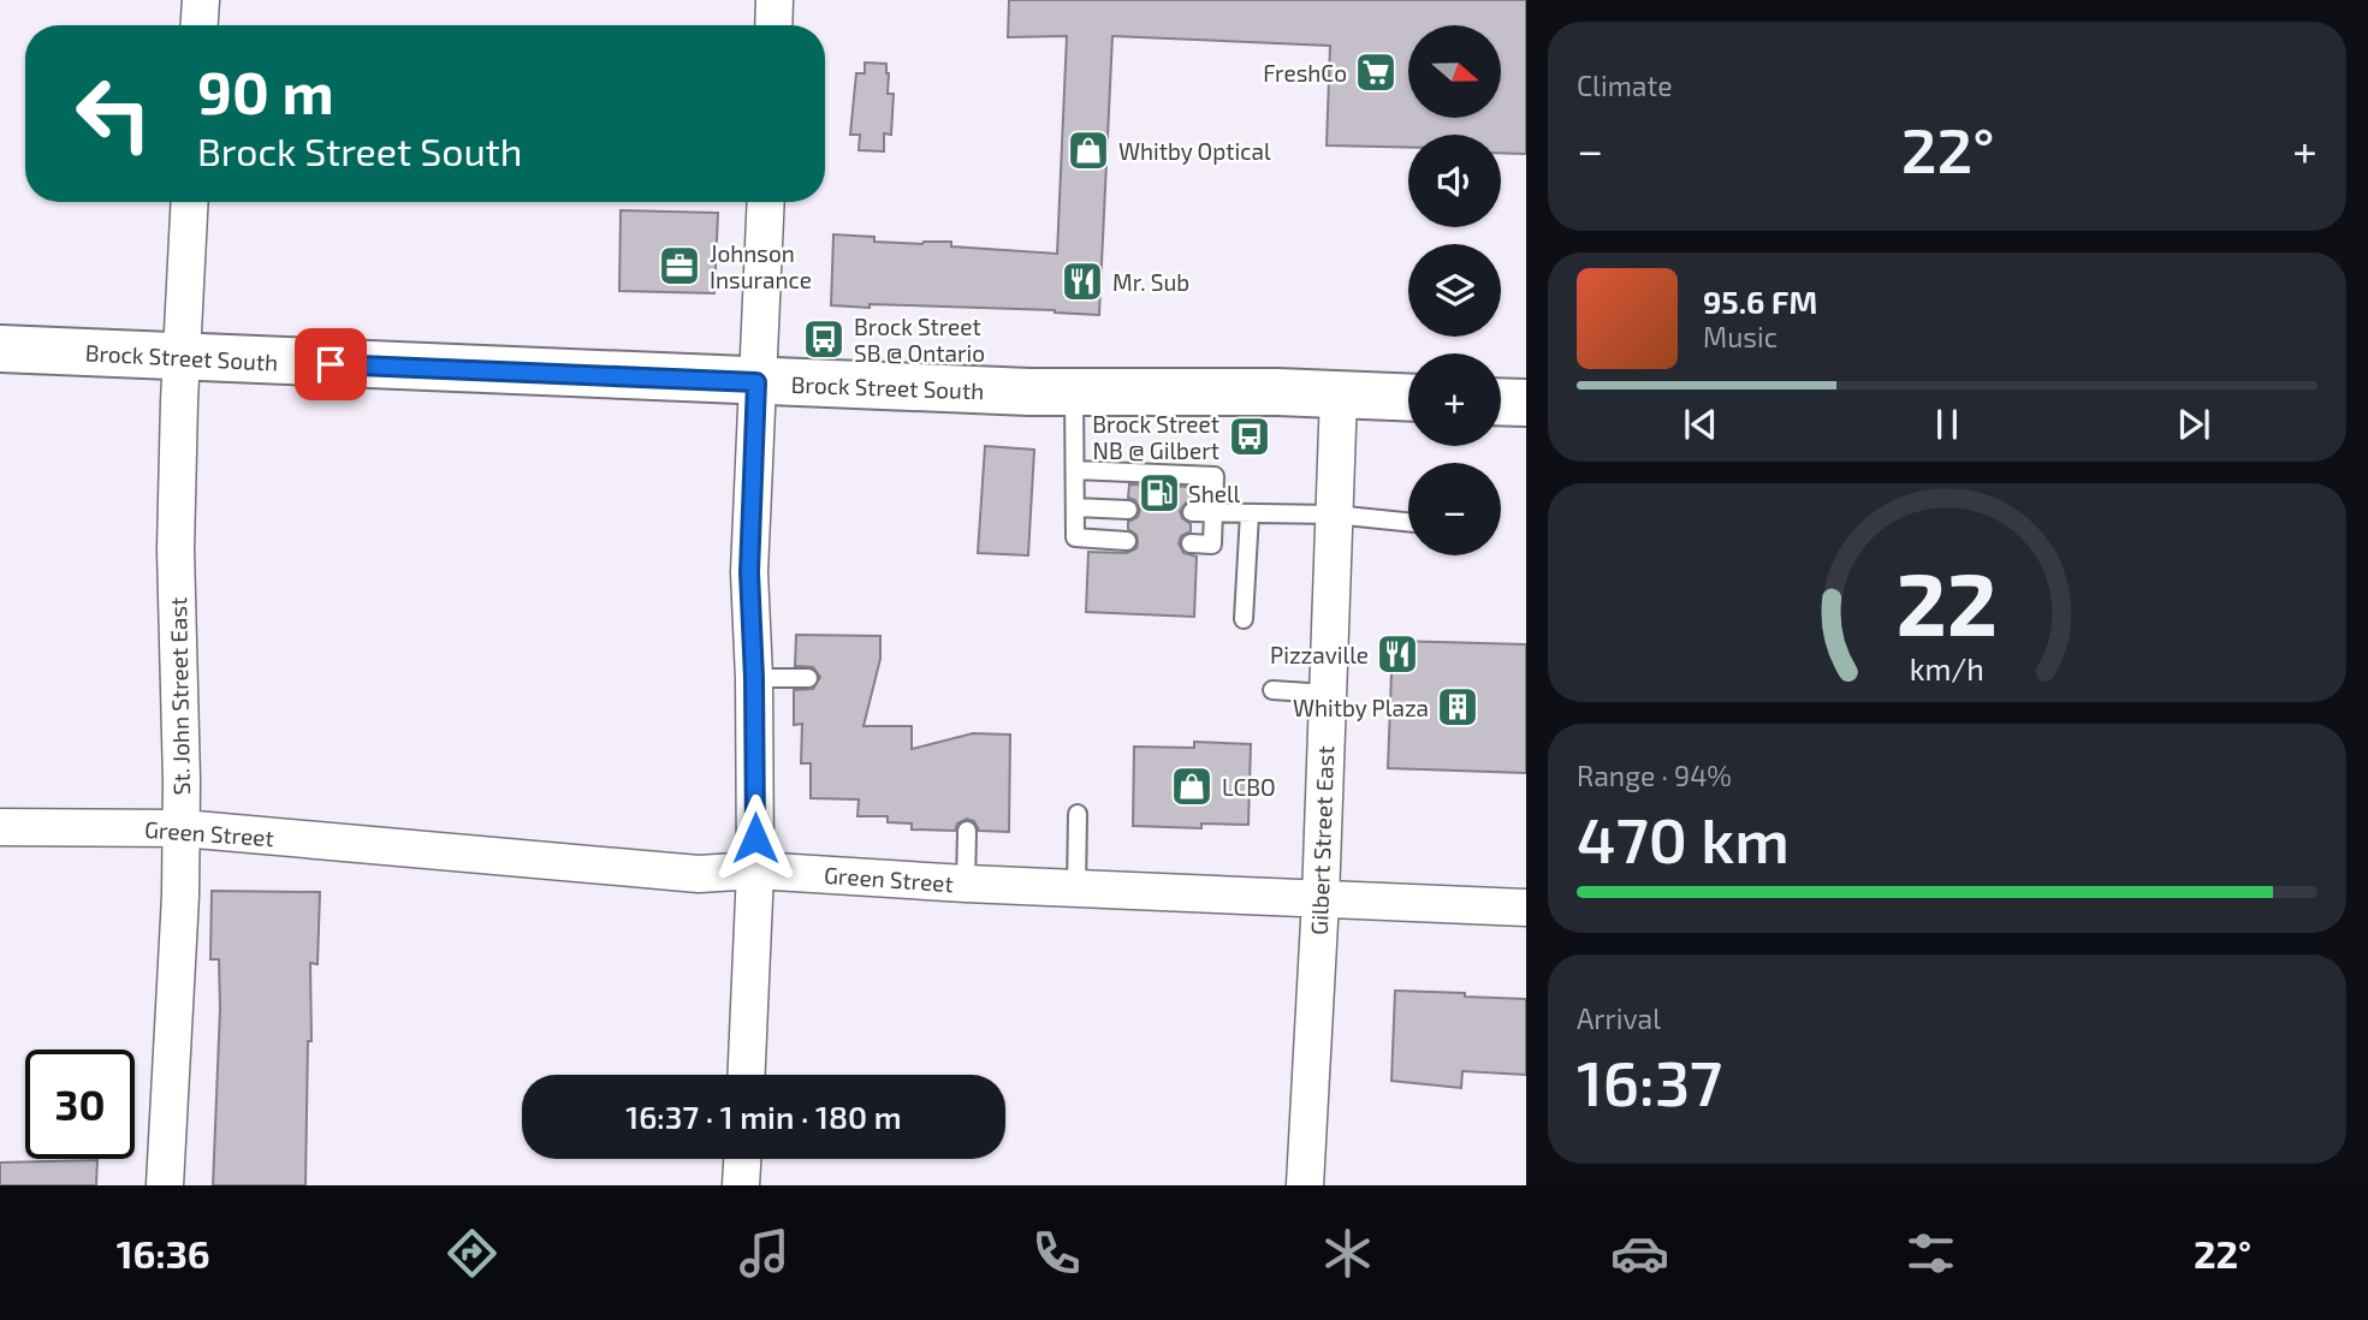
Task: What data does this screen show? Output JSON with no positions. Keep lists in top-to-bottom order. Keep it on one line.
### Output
{"streets":{"main road":["Brock Street South"],"street":["St. John Street East","Green Street","Gilbert Street East"]},"crossings":[["Brock Street South","St. John Street East"],["Brock Street South","Gilbert Street East"],["St. John Street East","Green Street"],["Green Street","Gilbert Street East"]],"places":{"supermarket":["FreshCo"],"shop":["Whitby Optical","LCBO"],"office":["Johnson Insurance"],"restaurant":["Mr. Sub","Pizzaville"],"bus stop":["Brock Street SB @ Ontario","Brock Street NB @ Gilbert"],"fuel station":["Shell"],"building":["Whitby Plaza"]},"north":"right","page":{"tile":["Climate",["Range · 94%","470 km"],["Arrival","16:37"]],"map_buttons":["+","−"],"turn":["90 m","Brock Street South"],"heat":["−","22°","+"],"song":["95.6 FM","Music"],"limit":"30","trip":"16:37 · 1 min · 180 m","tabs":["16:36","22°"],"gauge":["22","km/h"]}}
